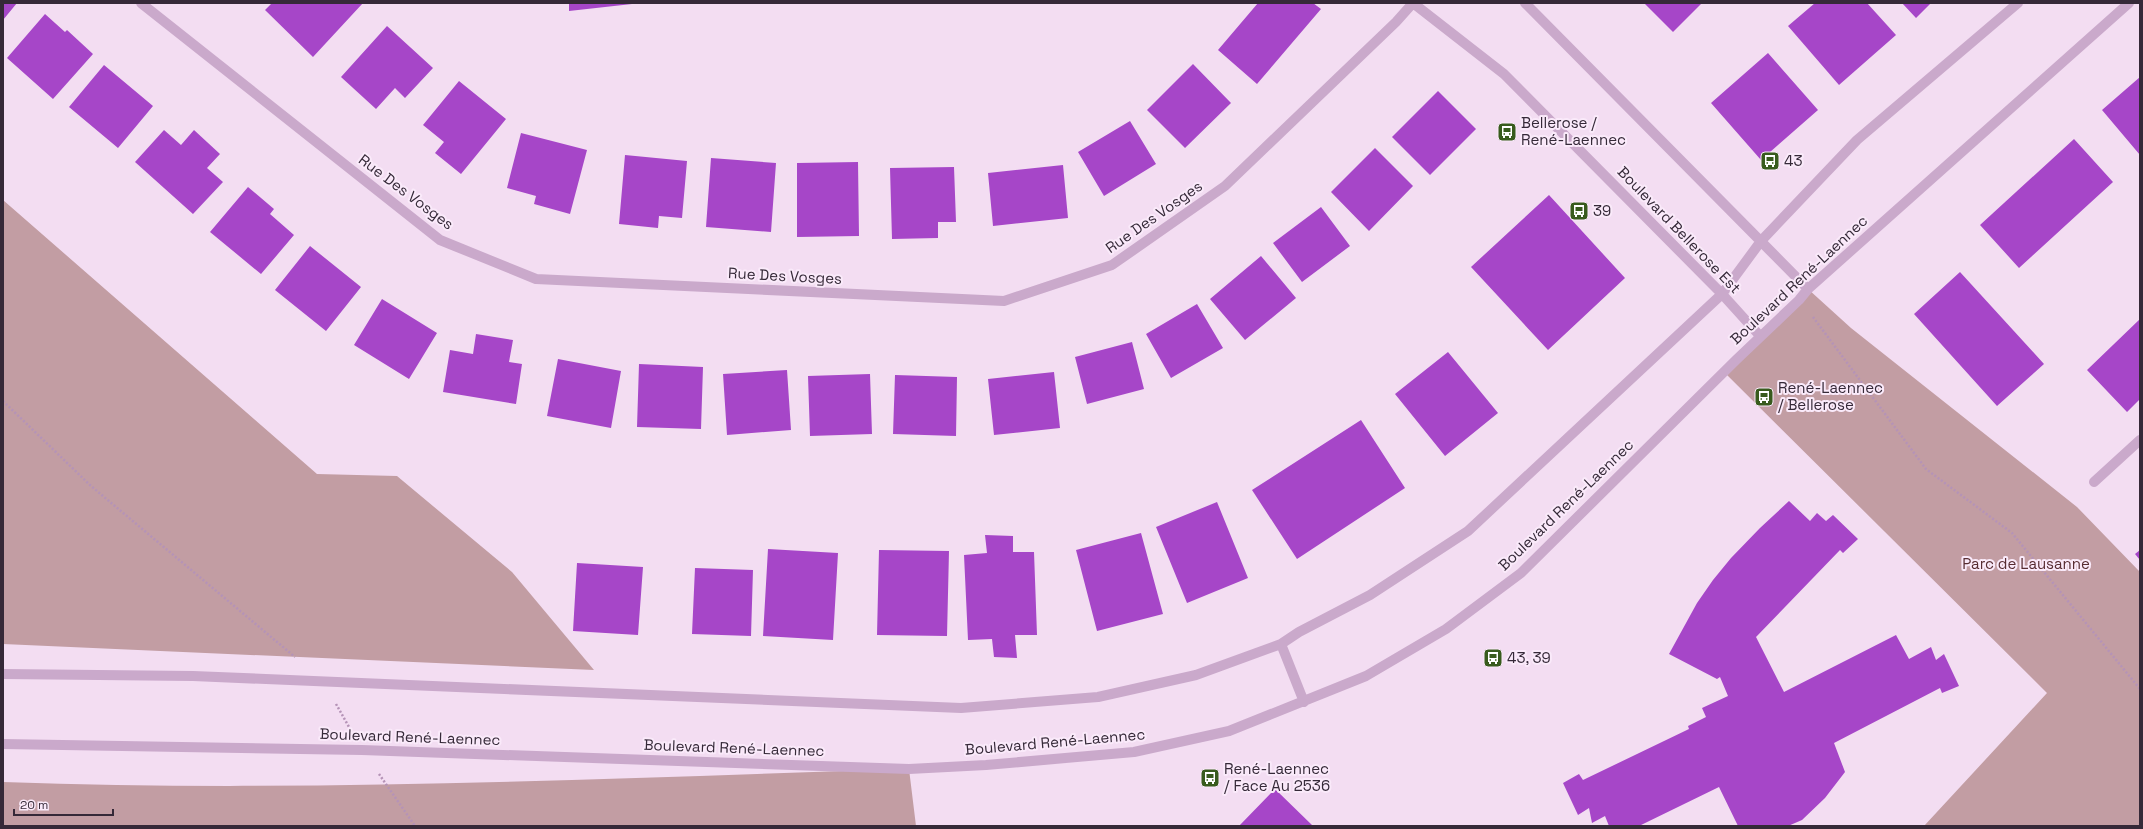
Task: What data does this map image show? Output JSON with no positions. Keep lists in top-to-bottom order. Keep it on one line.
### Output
{"streets":{"street":["Rue Des Vosges","Boulevard Bellerose Est","Boulevard René-Laennec"]},"crossings":[["Rue Des Vosges","Boulevard Bellerose Est"],["Boulevard Bellerose Est","Boulevard René-Laennec"]],"parks":["Parc de Lausanne"],"places":{"bus stop":["Bellerose / René-Laennec","43","39","René-Laennec / Bellerose","43, 39","René-Laennec / Face Au 2536"]},"scale_bar":"20 m"}
